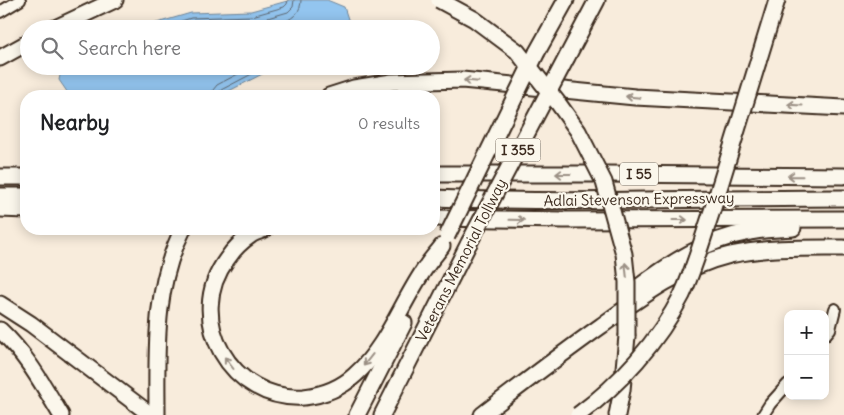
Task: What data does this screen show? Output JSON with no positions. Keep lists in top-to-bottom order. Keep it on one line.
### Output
{"streets":{"highway":["I 355","I 55","Adlai Stevenson Expressway","Veterans Memorial Tollway"]},"page":{"search":"Search here","heading":["Nearby","0 results"],"map_buttons":["+","−"]}}
